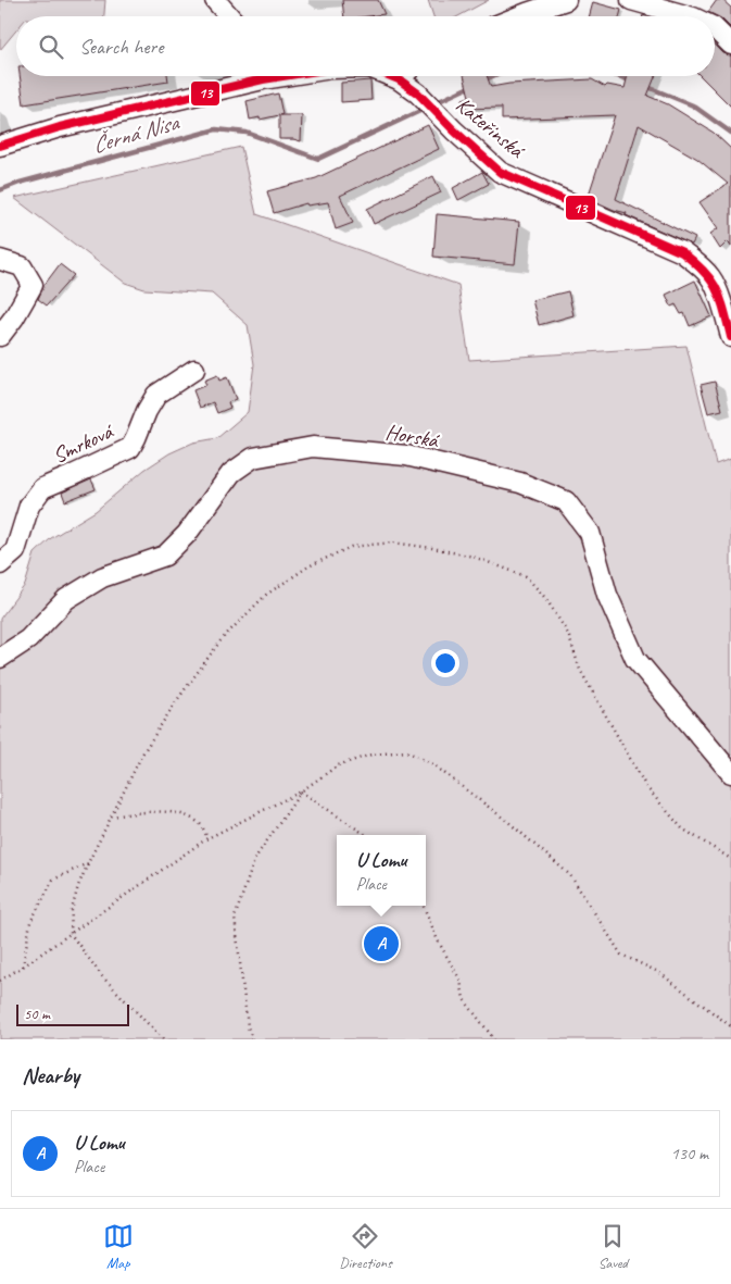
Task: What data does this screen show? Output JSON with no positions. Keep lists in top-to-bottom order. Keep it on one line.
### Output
{"streets":{"street":["Kateřinská","Horská","Smrková"]},"water":["Černá Nisa"],"lines":["transit line 13"],"scale_bar":"50 m","page":{"search":"Search here","popup":["U Lomu","Place"],"pins":"A","scale":"50 m","heading":"Nearby","list":[{"mark":"A","name":"U Lomu","note":"Place","value":"130 m"}],"nav":["Map","Directions","Saved"]}}
